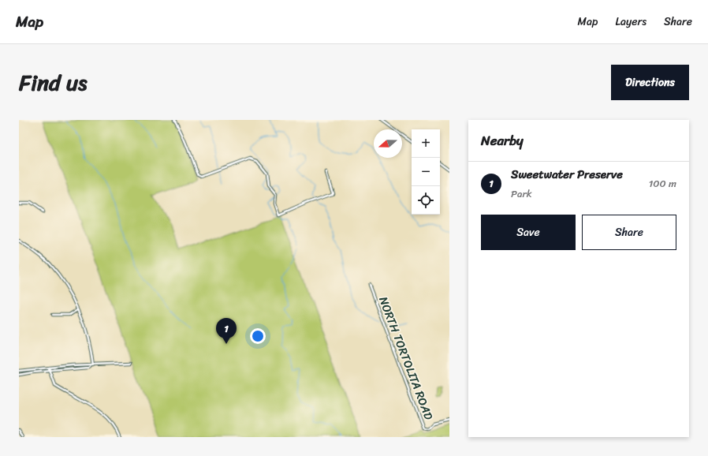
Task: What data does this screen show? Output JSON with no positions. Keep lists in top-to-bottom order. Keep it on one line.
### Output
{"streets":{"street":["NORTH TORTOLITA ROAD"]},"north":"left","page":{"header":"Map","nav":["Map","Layers","Share"],"title":"Find us","buttons":["Directions",["Save","Share"]],"heading":"Nearby","map_buttons":["+","−"],"list":[{"mark":"1","name":"Sweetwater Preserve","note":"Park","value":"100 m"}],"pins":"1"}}
